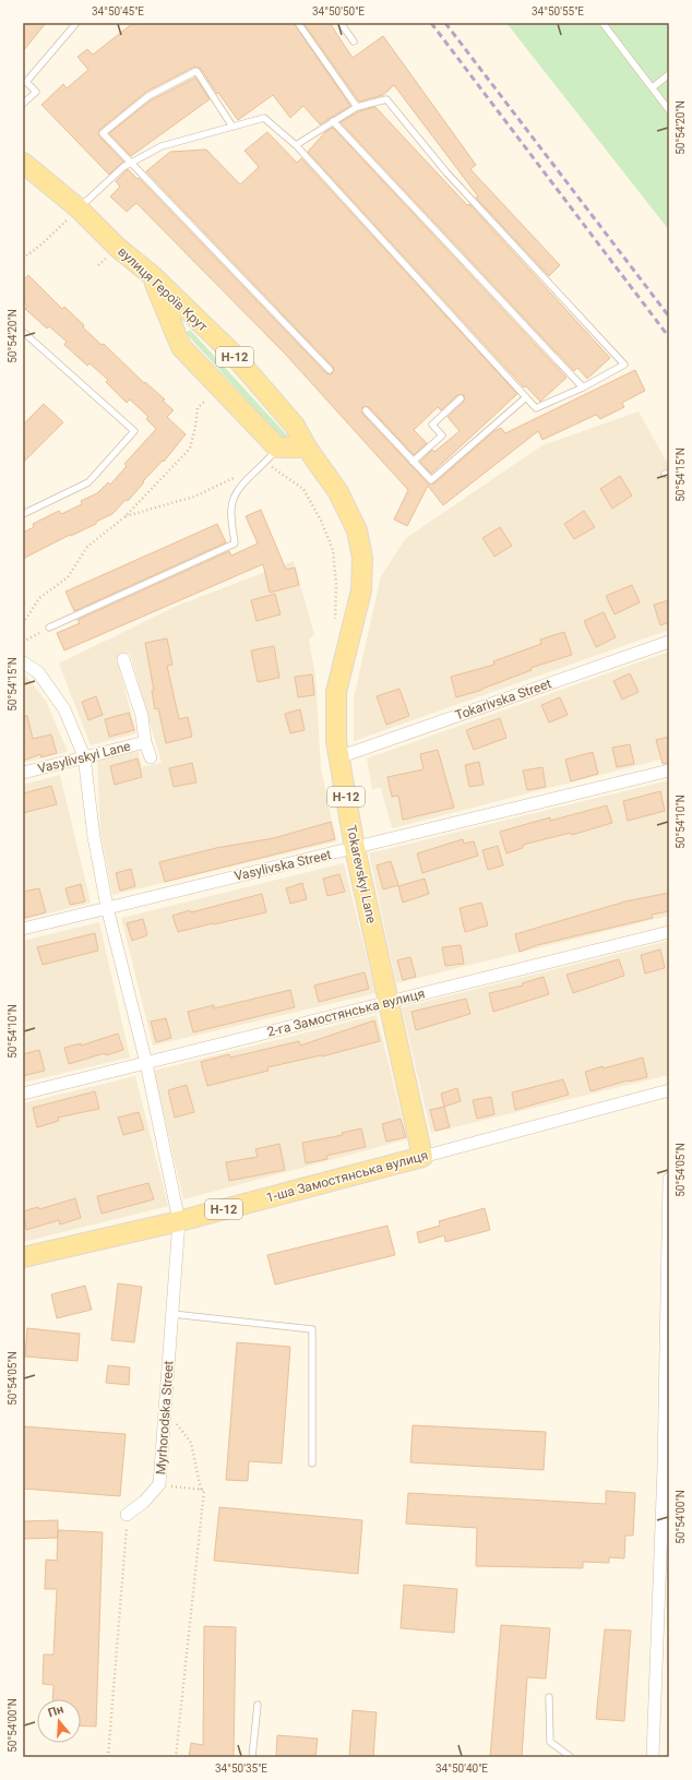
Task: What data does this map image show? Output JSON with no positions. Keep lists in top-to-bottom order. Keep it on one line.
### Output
{"streets":{"main road":["вулиця Героїв Крут","Н-12","Tokarevskyi Lane","1-ша Замостянська вулиця"],"street":["Tokarivska Street","Vasylivskyi Lane","Vasylivska Street","2-га Замостянська вулиця","Myrhorodska Street"]},"crossings":[["вулиця Героїв Крут","Tokarevskyi Lane"],["Tokarivska Street","Tokarevskyi Lane"],["Vasylivskyi Lane","Myrhorodska Street"],["Vasylivska Street","Tokarevskyi Lane"],["Vasylivska Street","Myrhorodska Street"],["Tokarevskyi Lane","2-га Замостянська вулиця"],["Tokarevskyi Lane","1-ша Замостянська вулиця"],["2-га Замостянська вулиця","Myrhorodska Street"],["1-ша Замостянська вулиця","Myrhorodska Street"]],"north":"top","coordinates":["34°50'45\"E","34°50'50\"E","34°50'55\"E","50°54'20\"N","50°54'15\"N","50°54'10\"N","50°54'05\"N","50°54'00\"N","34°50'35\"E","34°50'40\"E"]}
